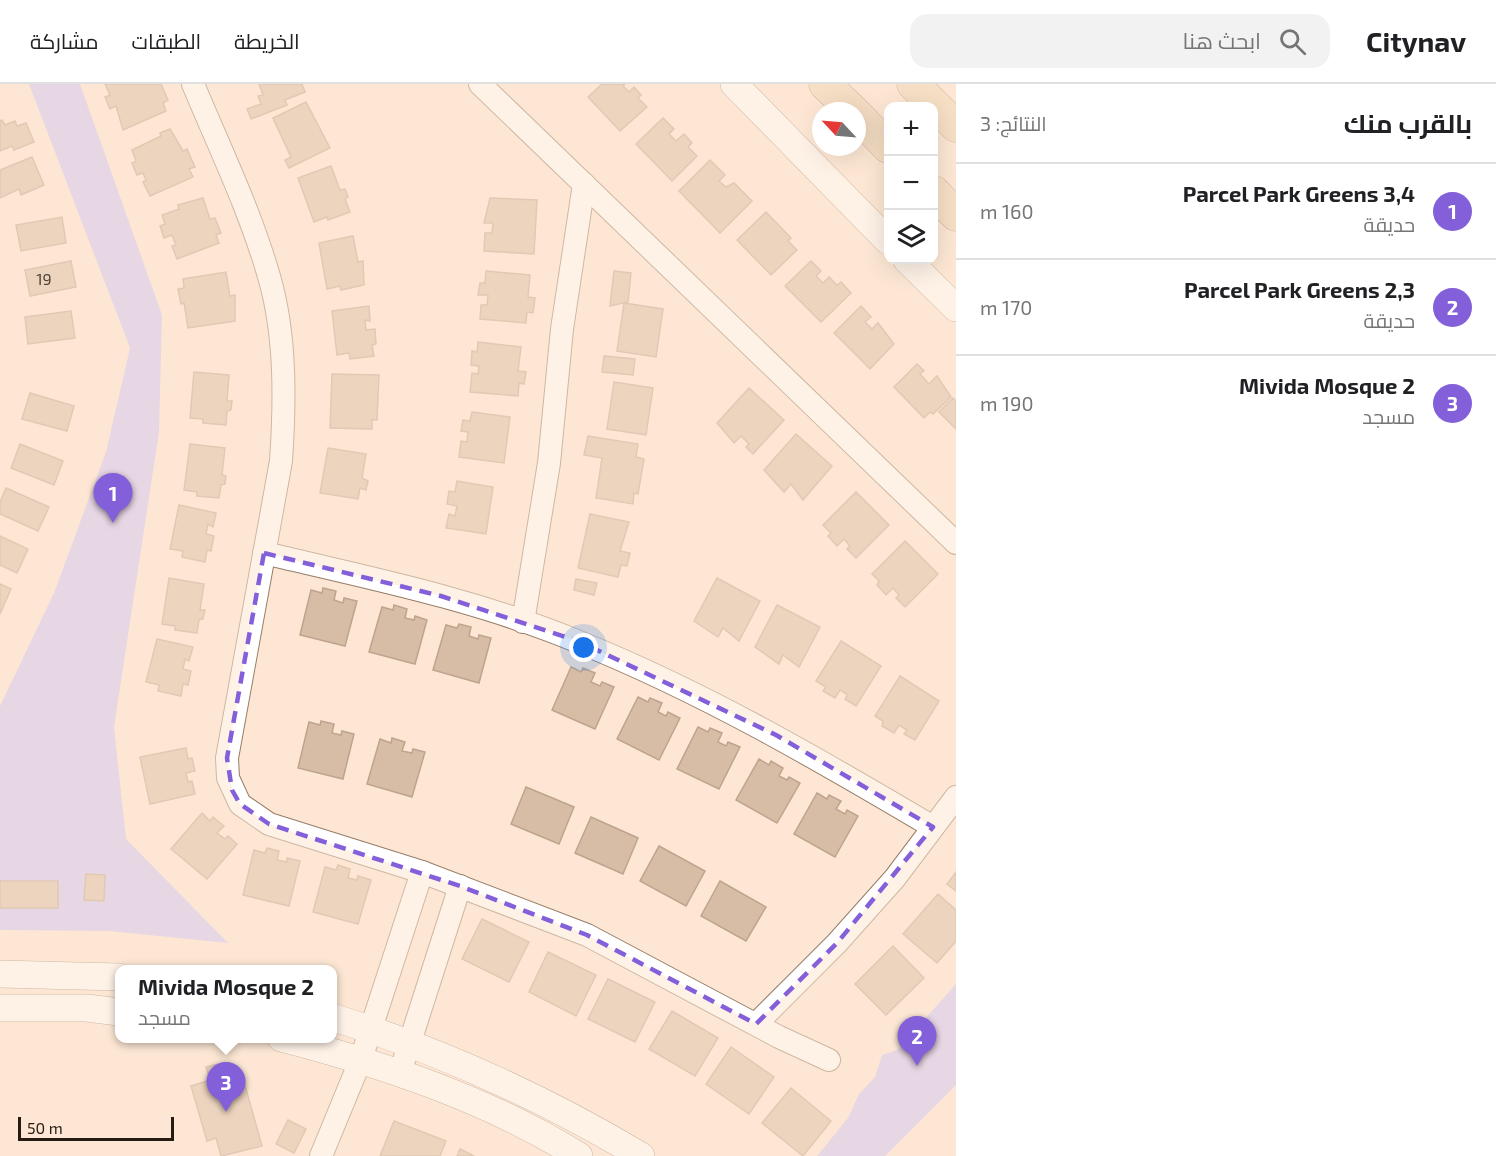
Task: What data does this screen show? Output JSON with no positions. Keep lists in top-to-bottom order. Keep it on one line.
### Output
{"house_numbers":["19"],"scale_bar":"50 m","north":"top left","page":{"header":"Citynav","search":"ابحث هنا","nav":["الخريطة","الطبقات","مشاركة"],"heading":["بالقرب منك","النتائج: 3"],"map_buttons":["+","−"],"list":[{"mark":"1","name":"Parcel Park Greens 3,4","note":"حديقة","value":"160 m"},{"mark":"2","name":"Parcel Park Greens 2,3","note":"حديقة","value":"170 m"},{"mark":"3","name":"Mivida Mosque 2","note":"مسجد","value":"190 m"}],"pins":["1","2","3"],"popup":["Mivida Mosque 2","مسجد"],"scale":"50 m"}}
